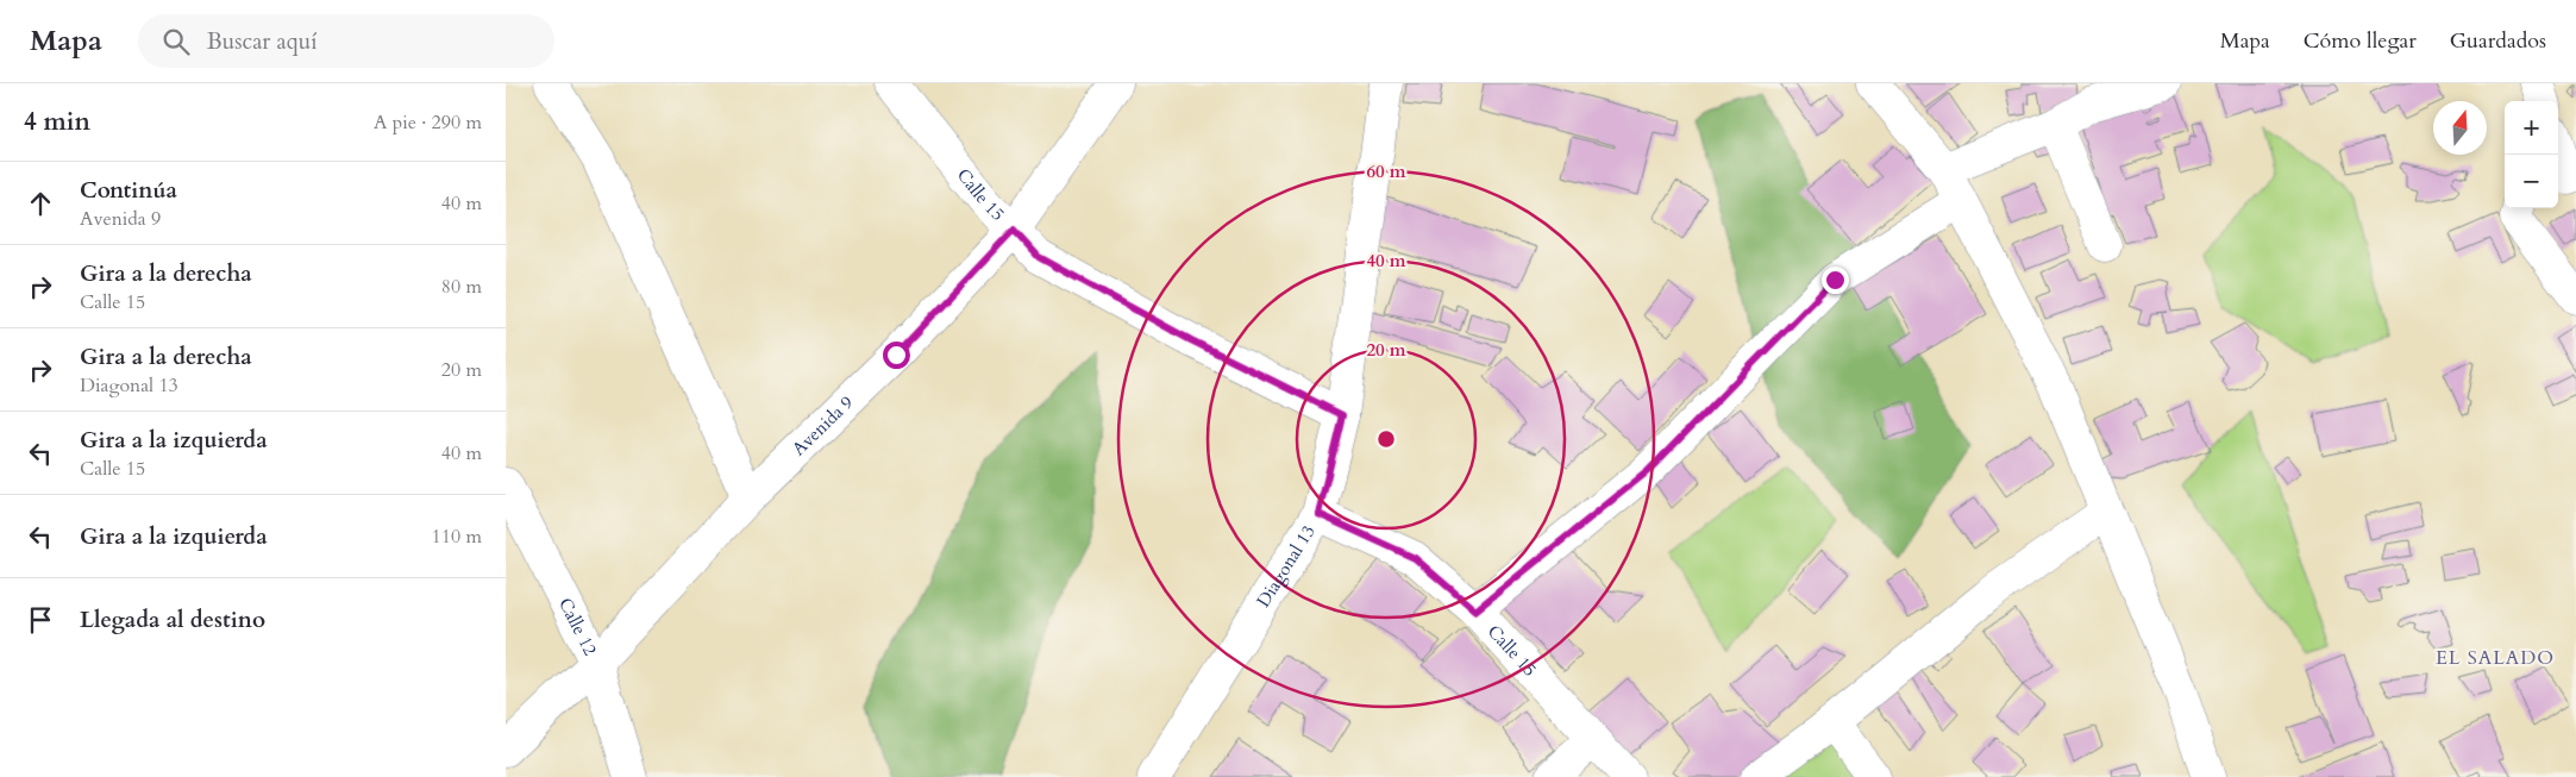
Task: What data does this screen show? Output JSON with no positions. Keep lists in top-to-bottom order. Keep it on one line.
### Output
{"streets":{"street":["Calle 15","Avenida 9","Diagonal 13","Calle 12"]},"crossings":[["Calle 15","Avenida 9"],["Calle 15","Diagonal 13"],["Avenida 9","Calle 12"]],"districts":["EL SALADO"],"north":"top","page":{"header":"Mapa","search":"Buscar aquí","nav":["Mapa","Cómo llegar","Guardados"],"heading":["4 min","A pie · 290 m"],"map_buttons":["+","−"],"list":[["Continúa","Avenida 9","40 m"],["Gira a la derecha","Calle 15","80 m"],["Gira a la derecha","Diagonal 13","20 m"],["Gira a la izquierda","Calle 15","40 m"],["Gira a la izquierda","110 m"],"Llegada al destino"]},"rings":["60 m","40 m","20 m"]}
